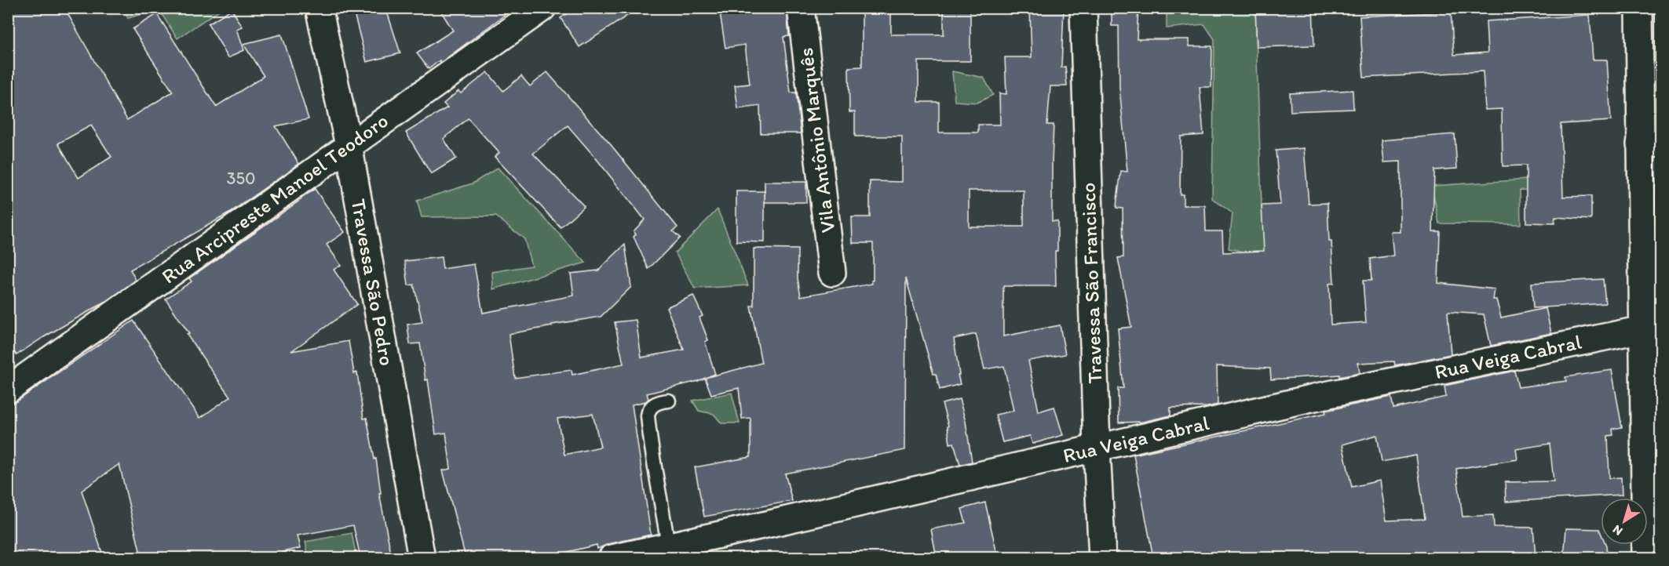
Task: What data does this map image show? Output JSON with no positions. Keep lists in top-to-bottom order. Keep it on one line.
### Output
{"streets":{"street":["Vila Antônio Marquês","Rua Arcipreste Manoel Teodoro","Travessa São Pedro","Travessa São Francisco","Rua Veiga Cabral"]},"crossings":[["Rua Arcipreste Manoel Teodoro","Travessa São Pedro"],["Travessa São Francisco","Rua Veiga Cabral"]],"house_numbers":["350"],"north":"bottom left"}
